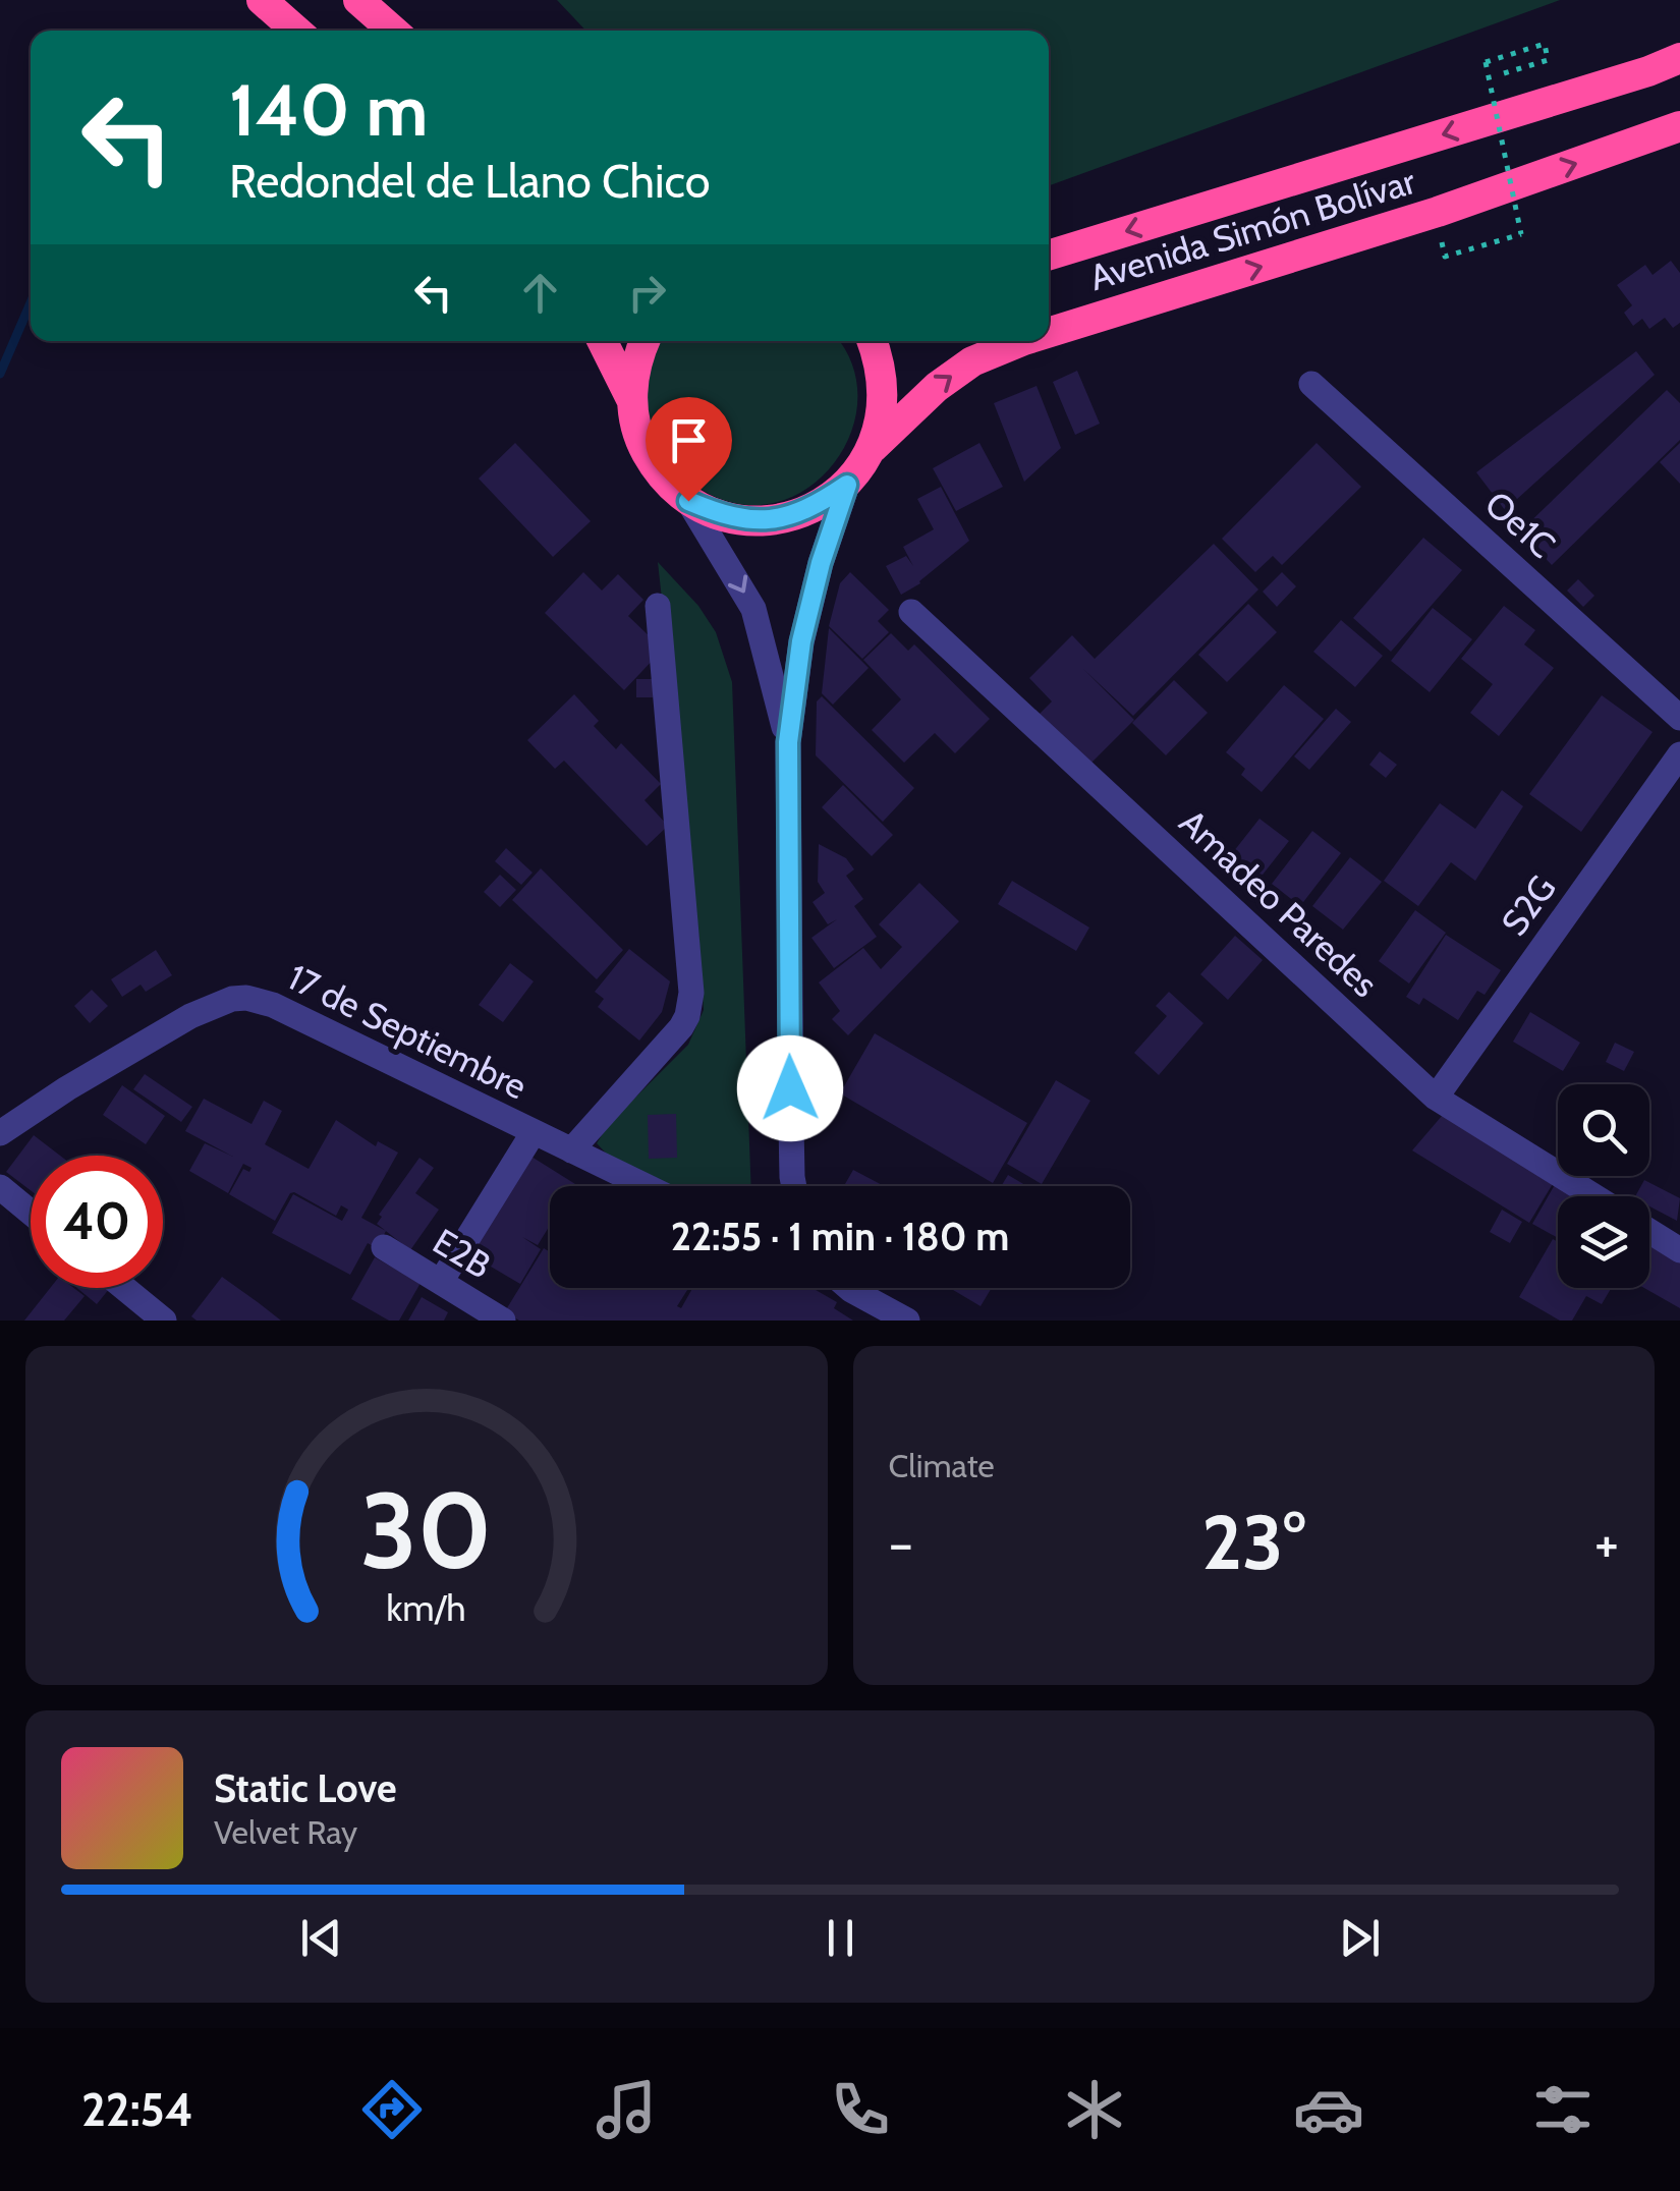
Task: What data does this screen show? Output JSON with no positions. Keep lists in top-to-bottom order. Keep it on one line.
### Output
{"streets":{"highway":["Avenida Simón Bolívar"],"street":["Oe1C","Amadeo Paredes","S2G","17 de Septiembre","E2B"]},"crossings":[["Amadeo Paredes","S2G"]],"page":{"turn":["140 m","Redondel de Llano Chico"],"limit":"40","trip":"22:55 · 1 min · 180 m","tile":"Climate","heat":["−","23°","+"],"song":["Static Love","Velvet Ray"],"tabs":"22:54","gauge":["30","km/h"]}}
